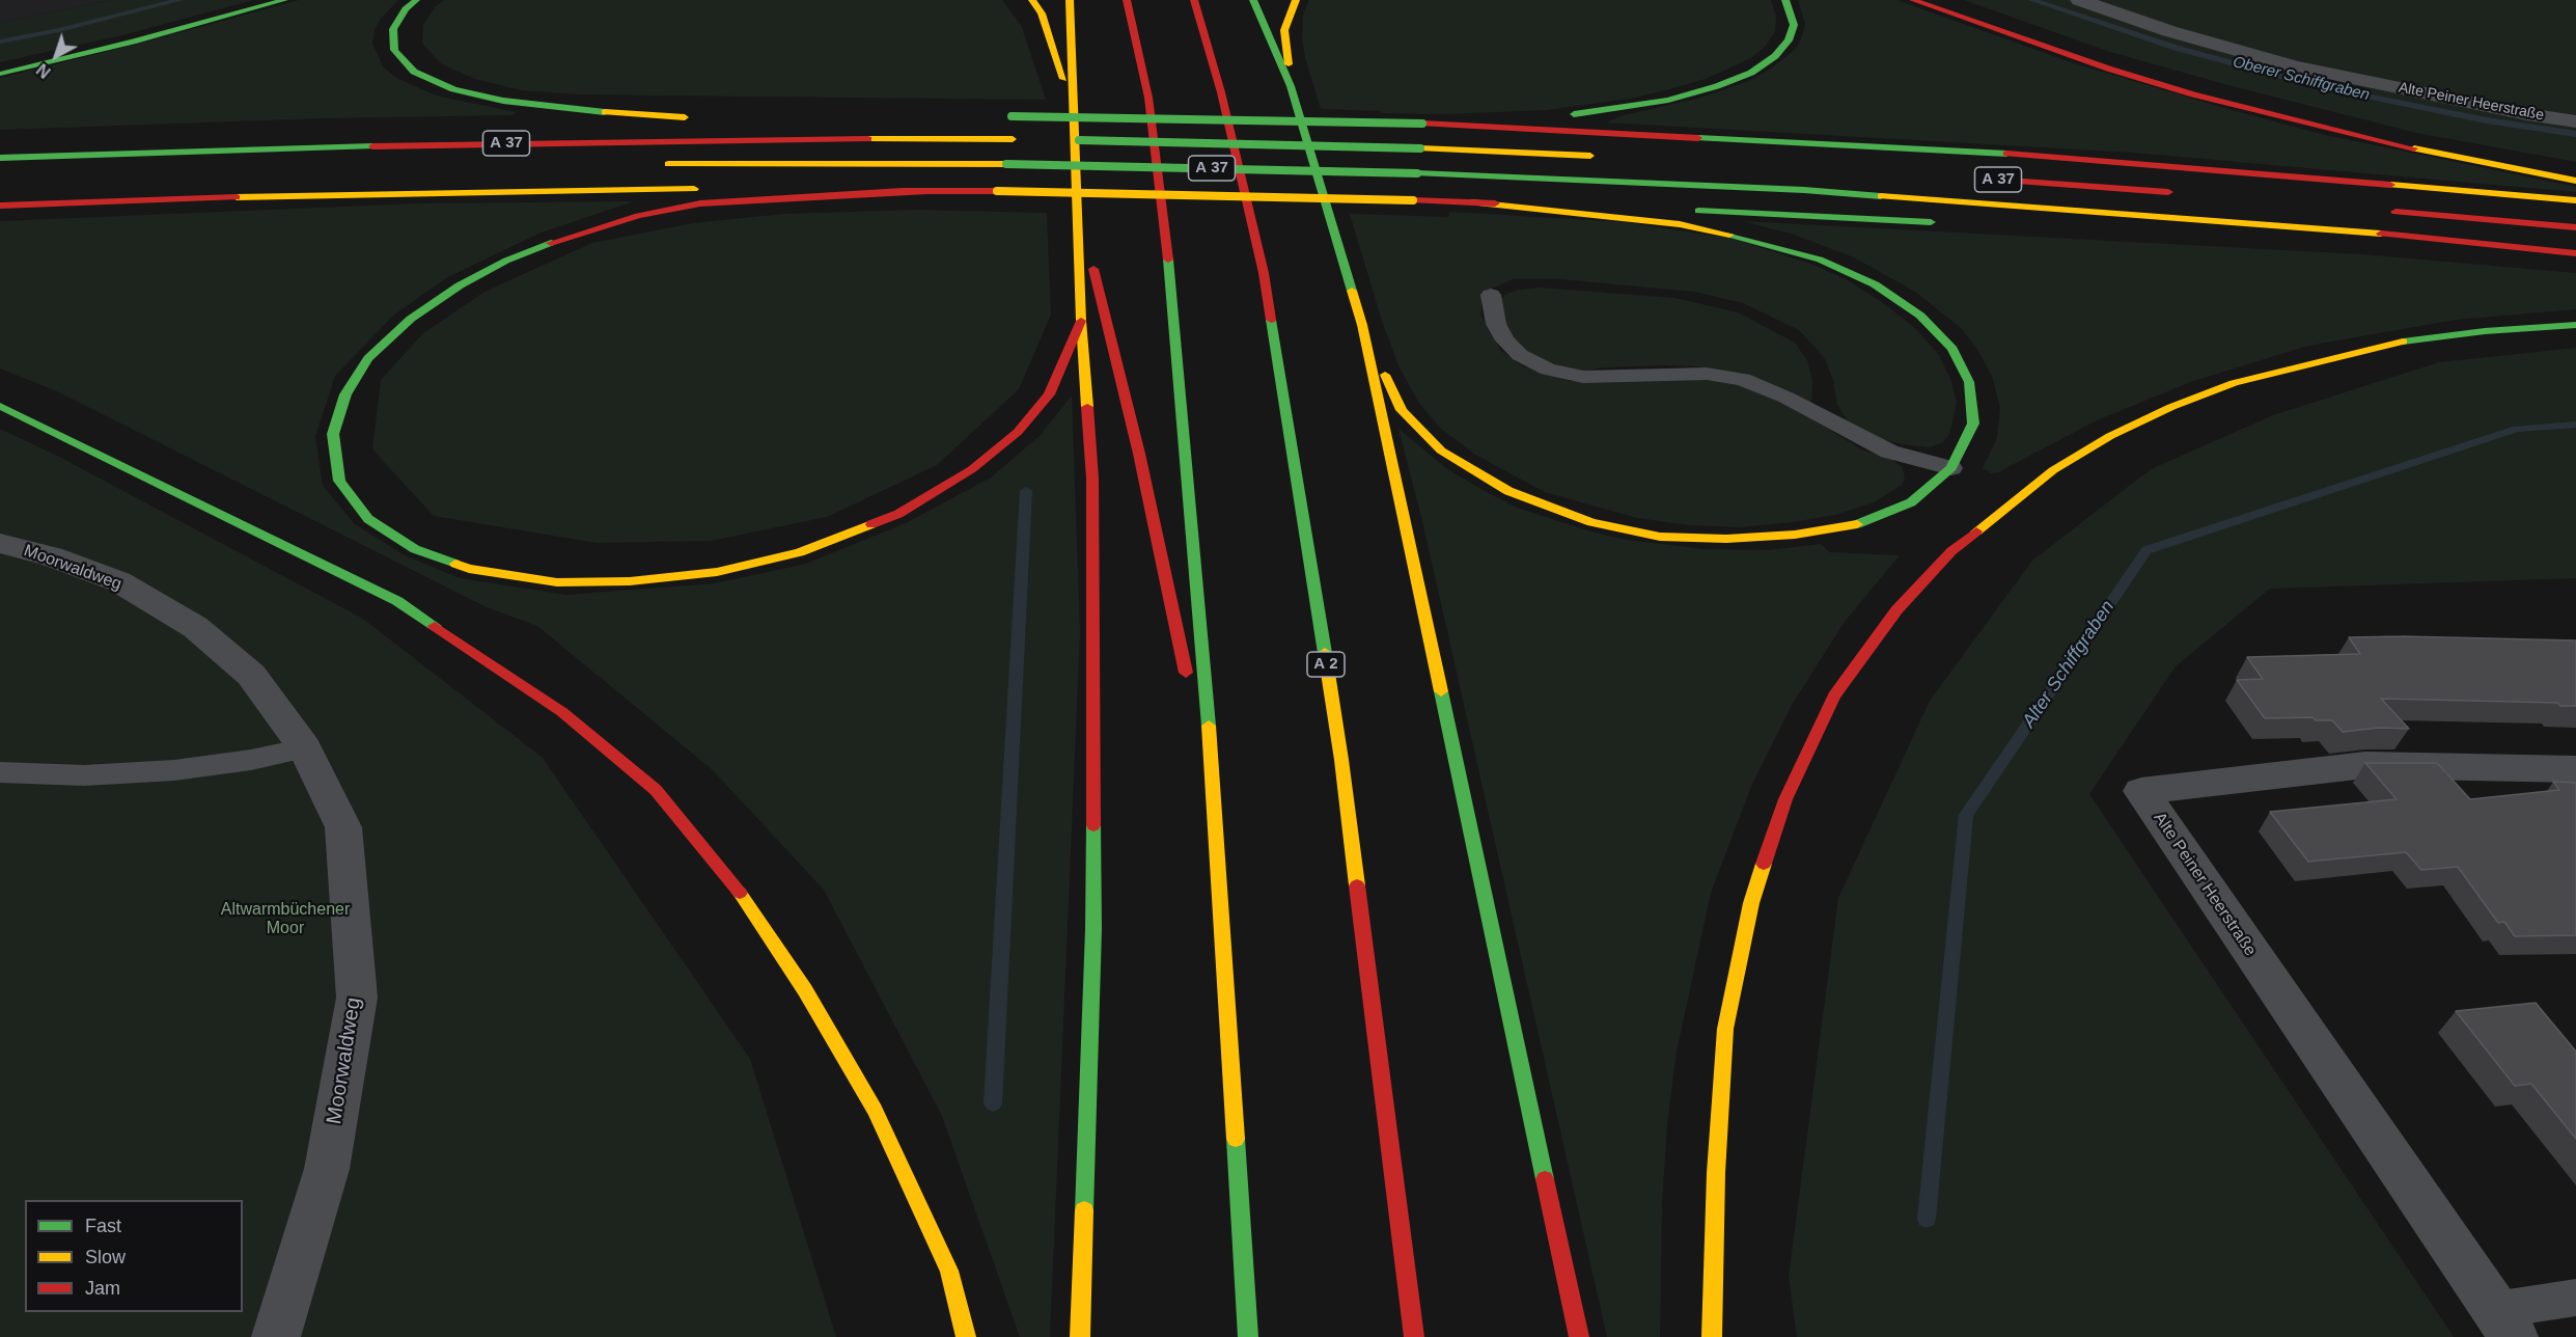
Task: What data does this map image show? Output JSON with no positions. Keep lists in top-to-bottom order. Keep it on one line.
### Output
{"streets":{"highway":["A 37","A 2"],"street":["Alte Peiner Heerstraße","Moorwaldweg"]},"water":["Oberer Schiffgraben","Alter Schiffgraben"],"parks":["Altwarmbüchener Moor"],"legend":["Fast","Slow","Jam"],"north":"bottom left"}
